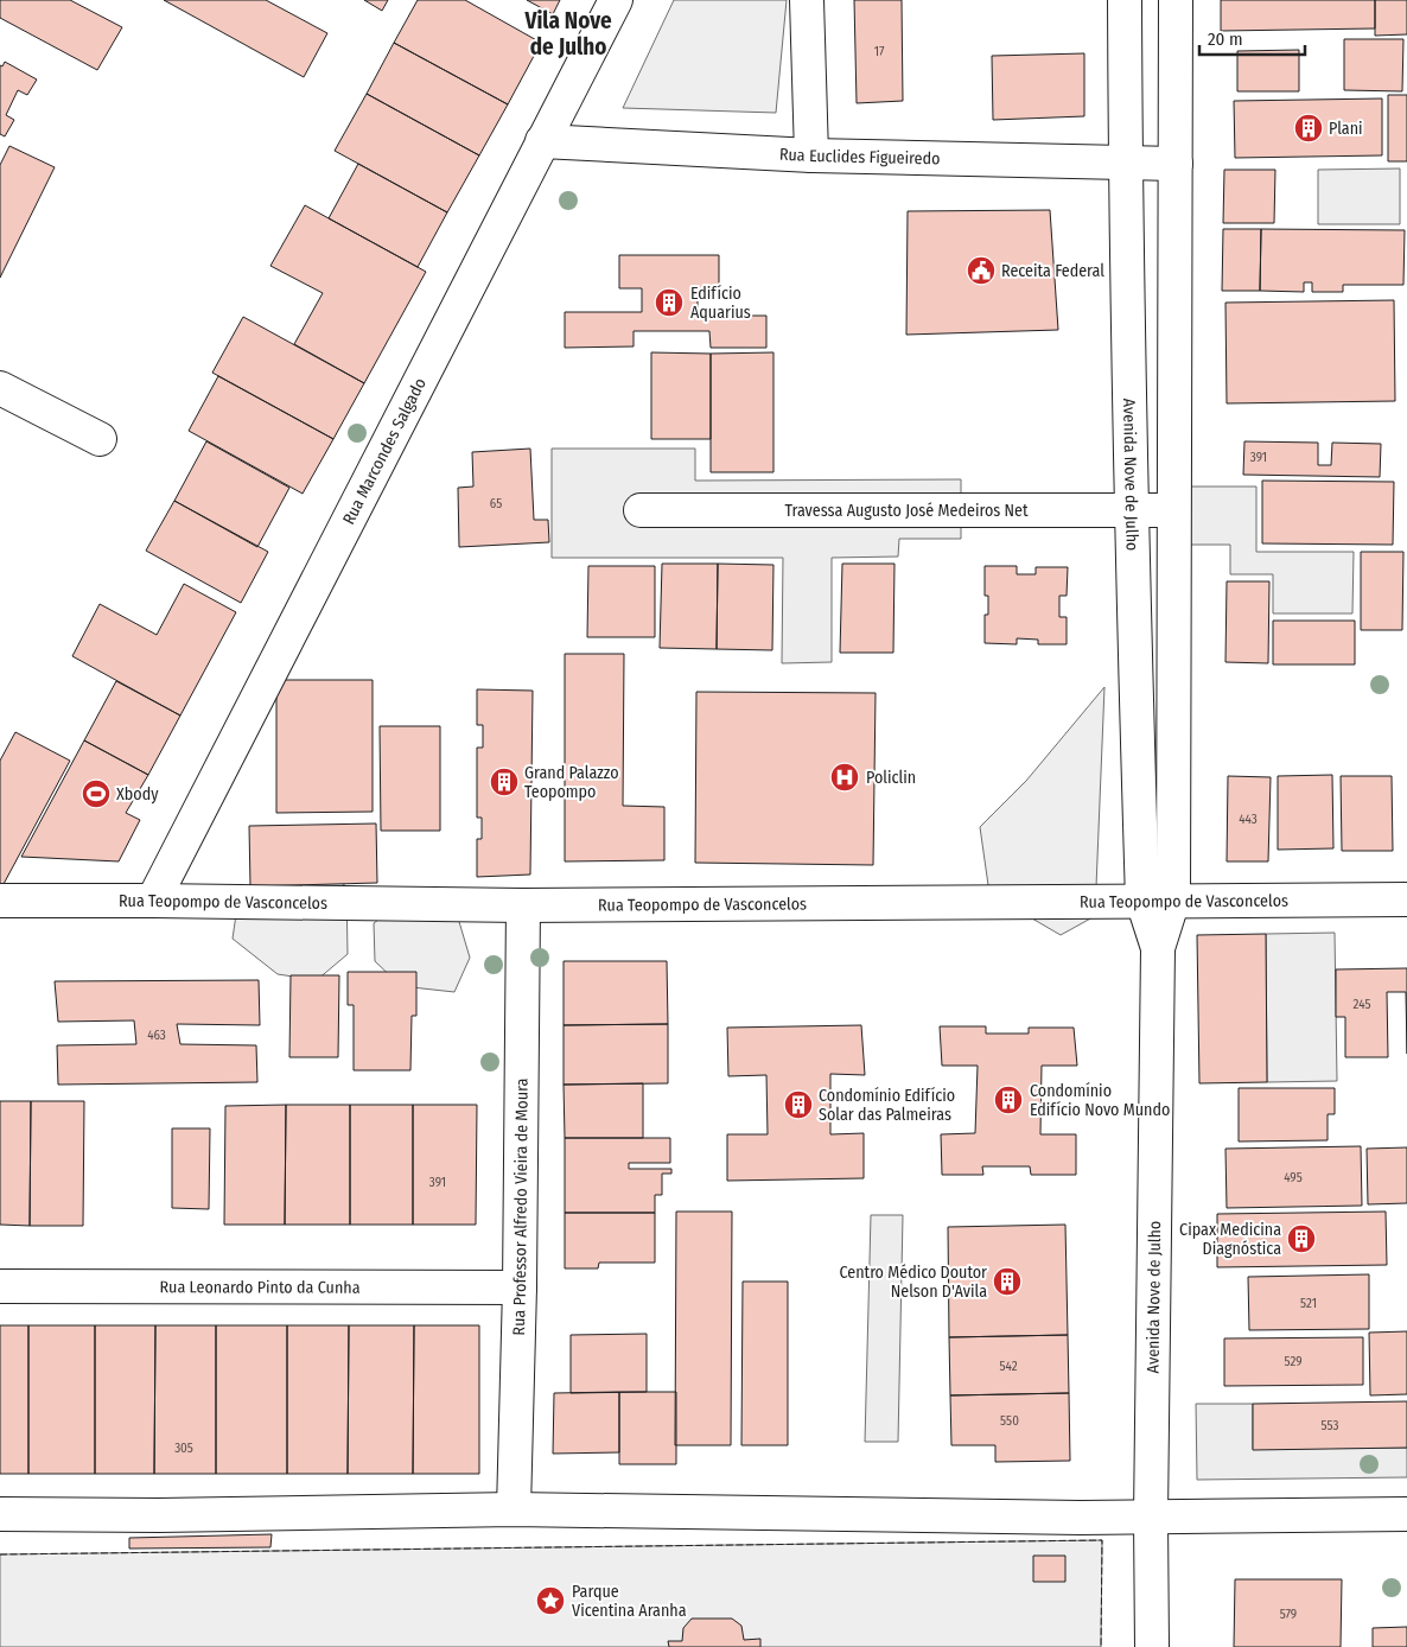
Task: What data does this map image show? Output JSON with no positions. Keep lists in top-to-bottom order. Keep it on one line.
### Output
{"streets":{"street":["Rua Euclides Figueiredo","Rua Marcondes Salgado","Avenida Nove de Julho","Travessa Augusto José Medeiros Net","Rua Teopompo de Vasconcelos","Rua Professor Alfredo Vieira de Moura","Rua Leonardo Pinto da Cunha"]},"crossings":[["Rua Euclides Figueiredo","Rua Marcondes Salgado"],["Rua Euclides Figueiredo","Avenida Nove de Julho"],["Rua Marcondes Salgado","Rua Teopompo de Vasconcelos"],["Avenida Nove de Julho","Travessa Augusto José Medeiros Net"],["Avenida Nove de Julho","Rua Teopompo de Vasconcelos"],["Rua Teopompo de Vasconcelos","Rua Professor Alfredo Vieira de Moura"],["Rua Professor Alfredo Vieira de Moura","Rua Leonardo Pinto da Cunha"]],"districts":["Vila Nove de Julho"],"places":{"building":["Plani","Edifício Aquarius","Grand Palazzo Teopompo","Condomínio Edifício Novo Mundo","Condomínio Edifício Solar das Palmeiras","Cipax Medicina Diagnóstica","Centro Médico Doutor Nelson D'Avila"],"public building":["Receita Federal"],"hospital":["Policlin"],"sports":["Xbody"],"place":["Parque Vicentina Aranha"]},"house_numbers":["17","391","65","443","245","463","495","391","521","529","542","550","553","305","579"],"scale_bar":"20 m"}
